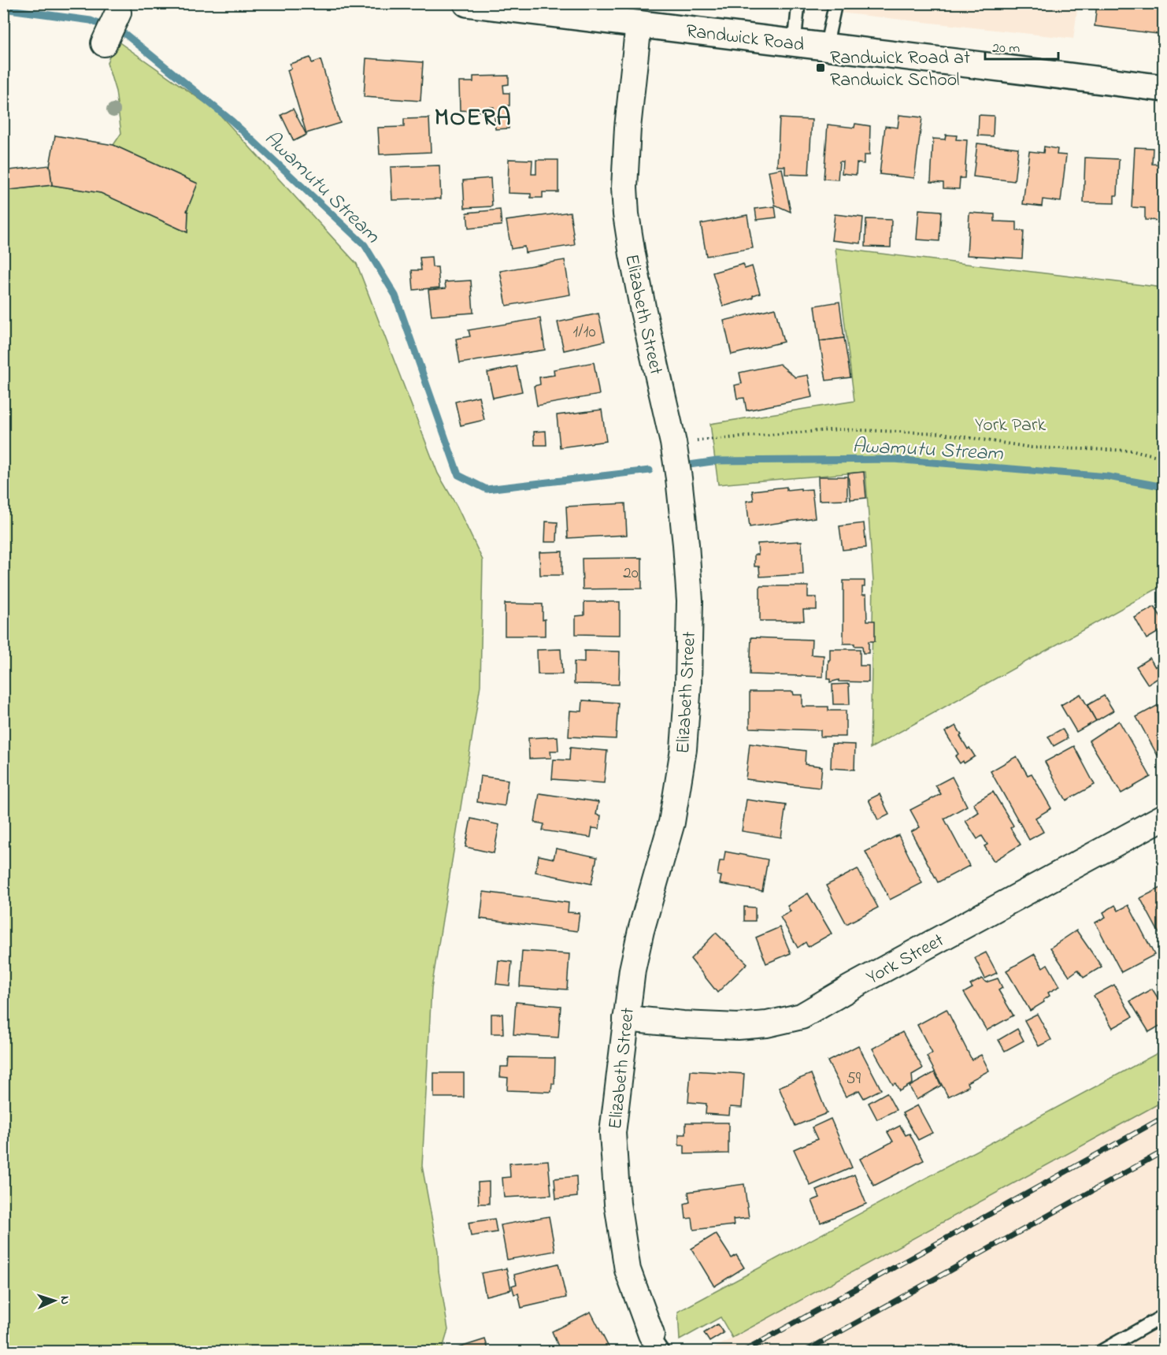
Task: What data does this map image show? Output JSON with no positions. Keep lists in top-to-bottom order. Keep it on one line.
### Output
{"streets":{"main road":["Randwick Road"],"street":["Elizabeth Street","York Street"]},"crossings":[["Randwick Road","Elizabeth Street"],["Elizabeth Street","York Street"]],"districts":["MOERA"],"water":["Awamutu Stream"],"parks":["York Park"],"places":{"transit":["Randwick Road at Randwick School"]},"house_numbers":["1/10","20","59"],"scale_bar":"20 m","north":"right"}
